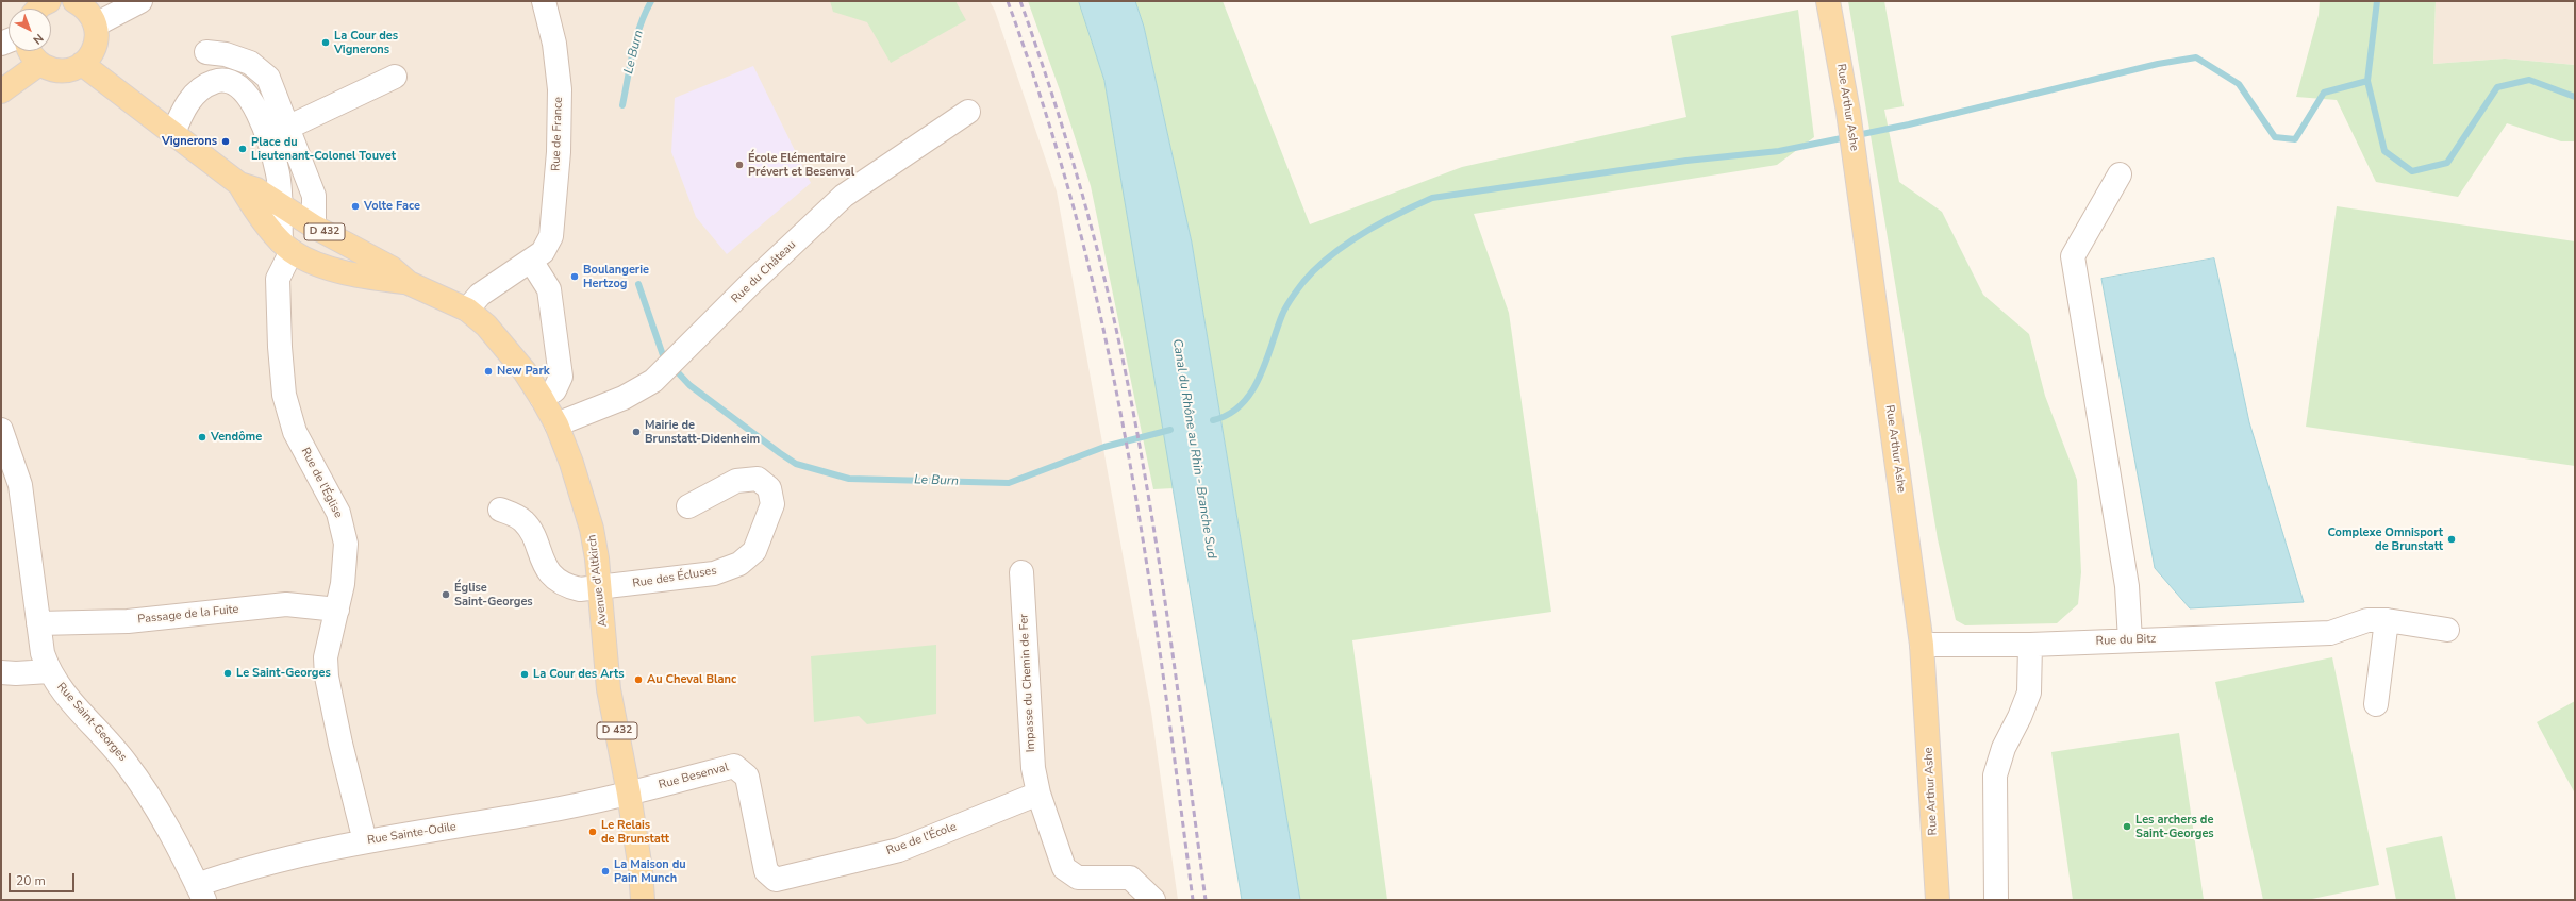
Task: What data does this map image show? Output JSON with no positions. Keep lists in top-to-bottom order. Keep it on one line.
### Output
{"streets":{"main road":["Rue Arthur Ashe","D 432","Avenue d'Altkirch"],"street":["Rue de France","Rue du Château","Rue de l'Église","Rue des Écluses","Passage de la Fuite","Rue du Bitz","Impasse du Chemin de Fer","Rue Saint-Georges","Rue Besenval","Rue Sainte-Odile","Rue de l'École"]},"crossings":[["Rue Arthur Ashe","Rue du Bitz"],["Rue de France","Avenue d'Altkirch"],["D 432","Rue de l'Église"],["D 432","Avenue d'Altkirch"],["Rue du Château","Avenue d'Altkirch"],["Rue de l'Église","Passage de la Fuite"],["Rue de l'Église","Rue Sainte-Odile"],["Rue des Écluses","Avenue d'Altkirch"],["Avenue d'Altkirch","Rue Besenval"],["Avenue d'Altkirch","Rue Sainte-Odile"],["Passage de la Fuite","Rue Saint-Georges"],["Impasse du Chemin de Fer","Rue de l'École"],["Rue Saint-Georges","Rue Sainte-Odile"],["Rue Besenval","Rue Sainte-Odile"],["Rue Besenval","Rue de l'École"]],"water":["Le Burn","Canal du Rhône au Rhin - Branche Sud"],"places":["La Cour des Vignerons","Vignerons","Place du Lieutenant-Colonel Touvet","École Elémentaire Prévert et Besenval","Volte Face","Boulangerie Hertzog","New Park","Mairie de Brunstatt-Didenheim","Vendôme","Complexe Omnisport de Brunstatt","Église Saint-Georges","Le Saint-Georges","La Cour des Arts","Au Cheval Blanc","Les archers de Saint-Georges","Le Relais de Brunstatt","La Maison du Pain Munch"],"scale_bar":"20 m","north":"bottom right"}
